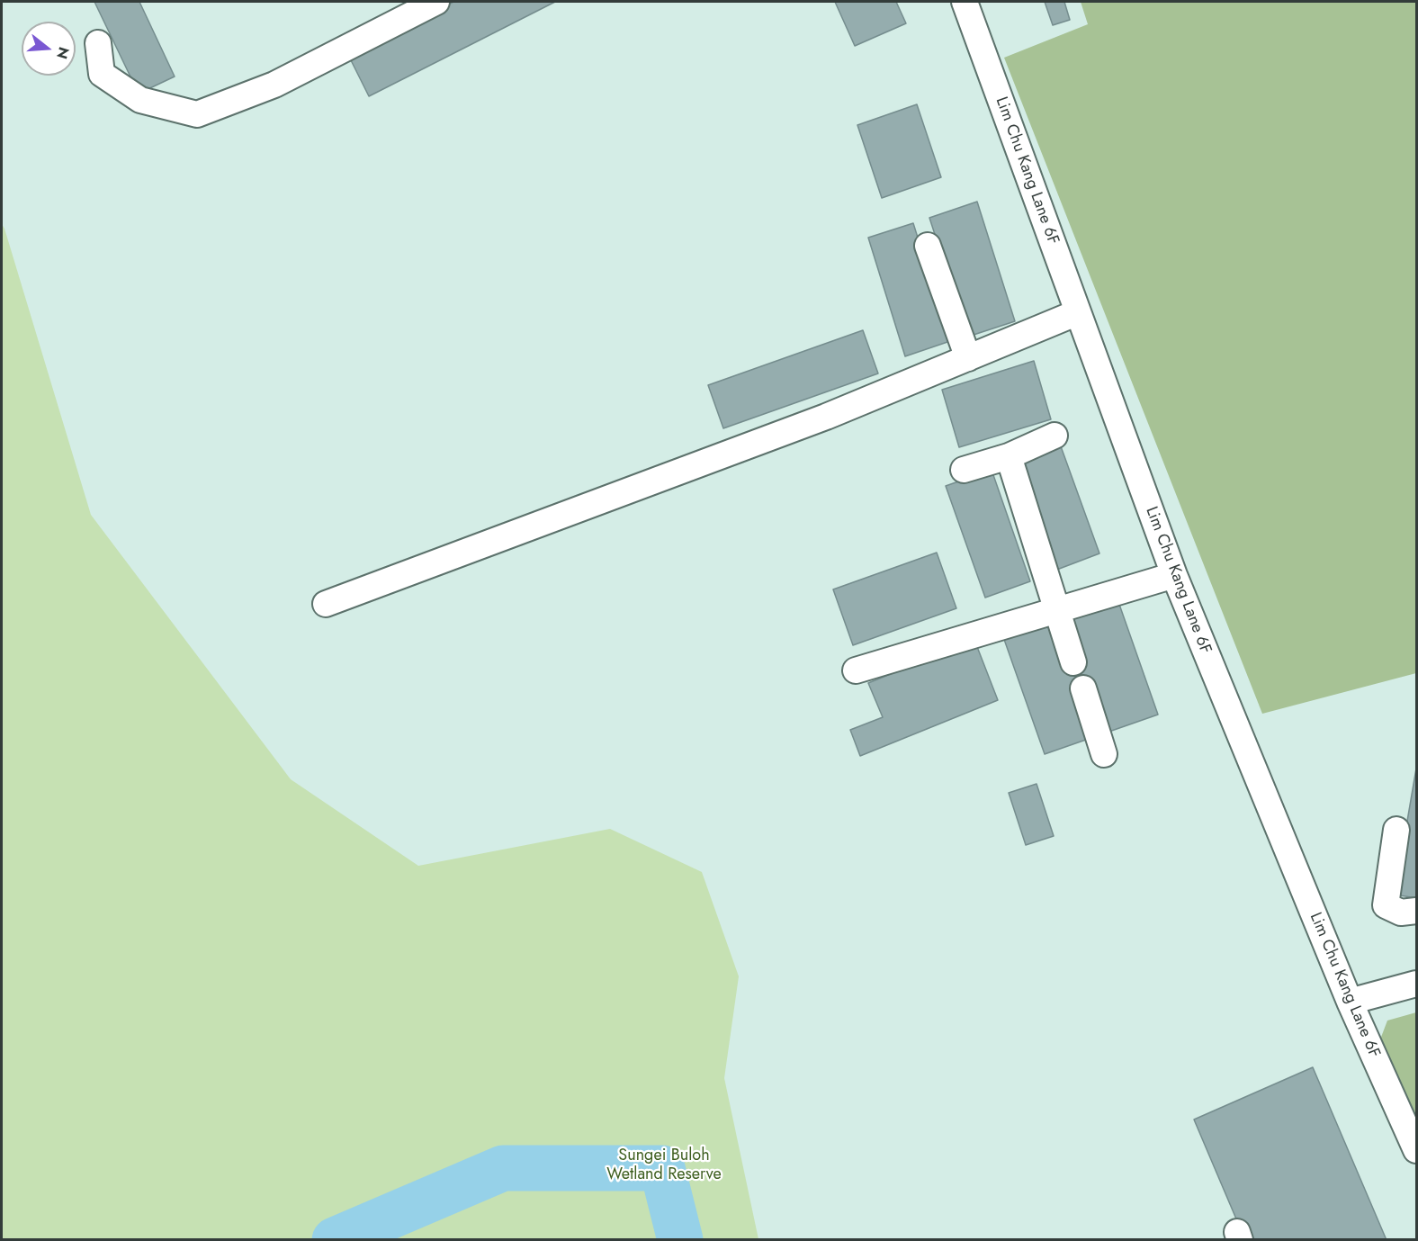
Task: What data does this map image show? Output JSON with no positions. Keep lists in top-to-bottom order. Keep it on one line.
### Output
{"streets":{"street":["Lim Chu Kang Lane 6F"]},"parks":["Sungei Buloh Wetland Reserve"],"north":"right"}
